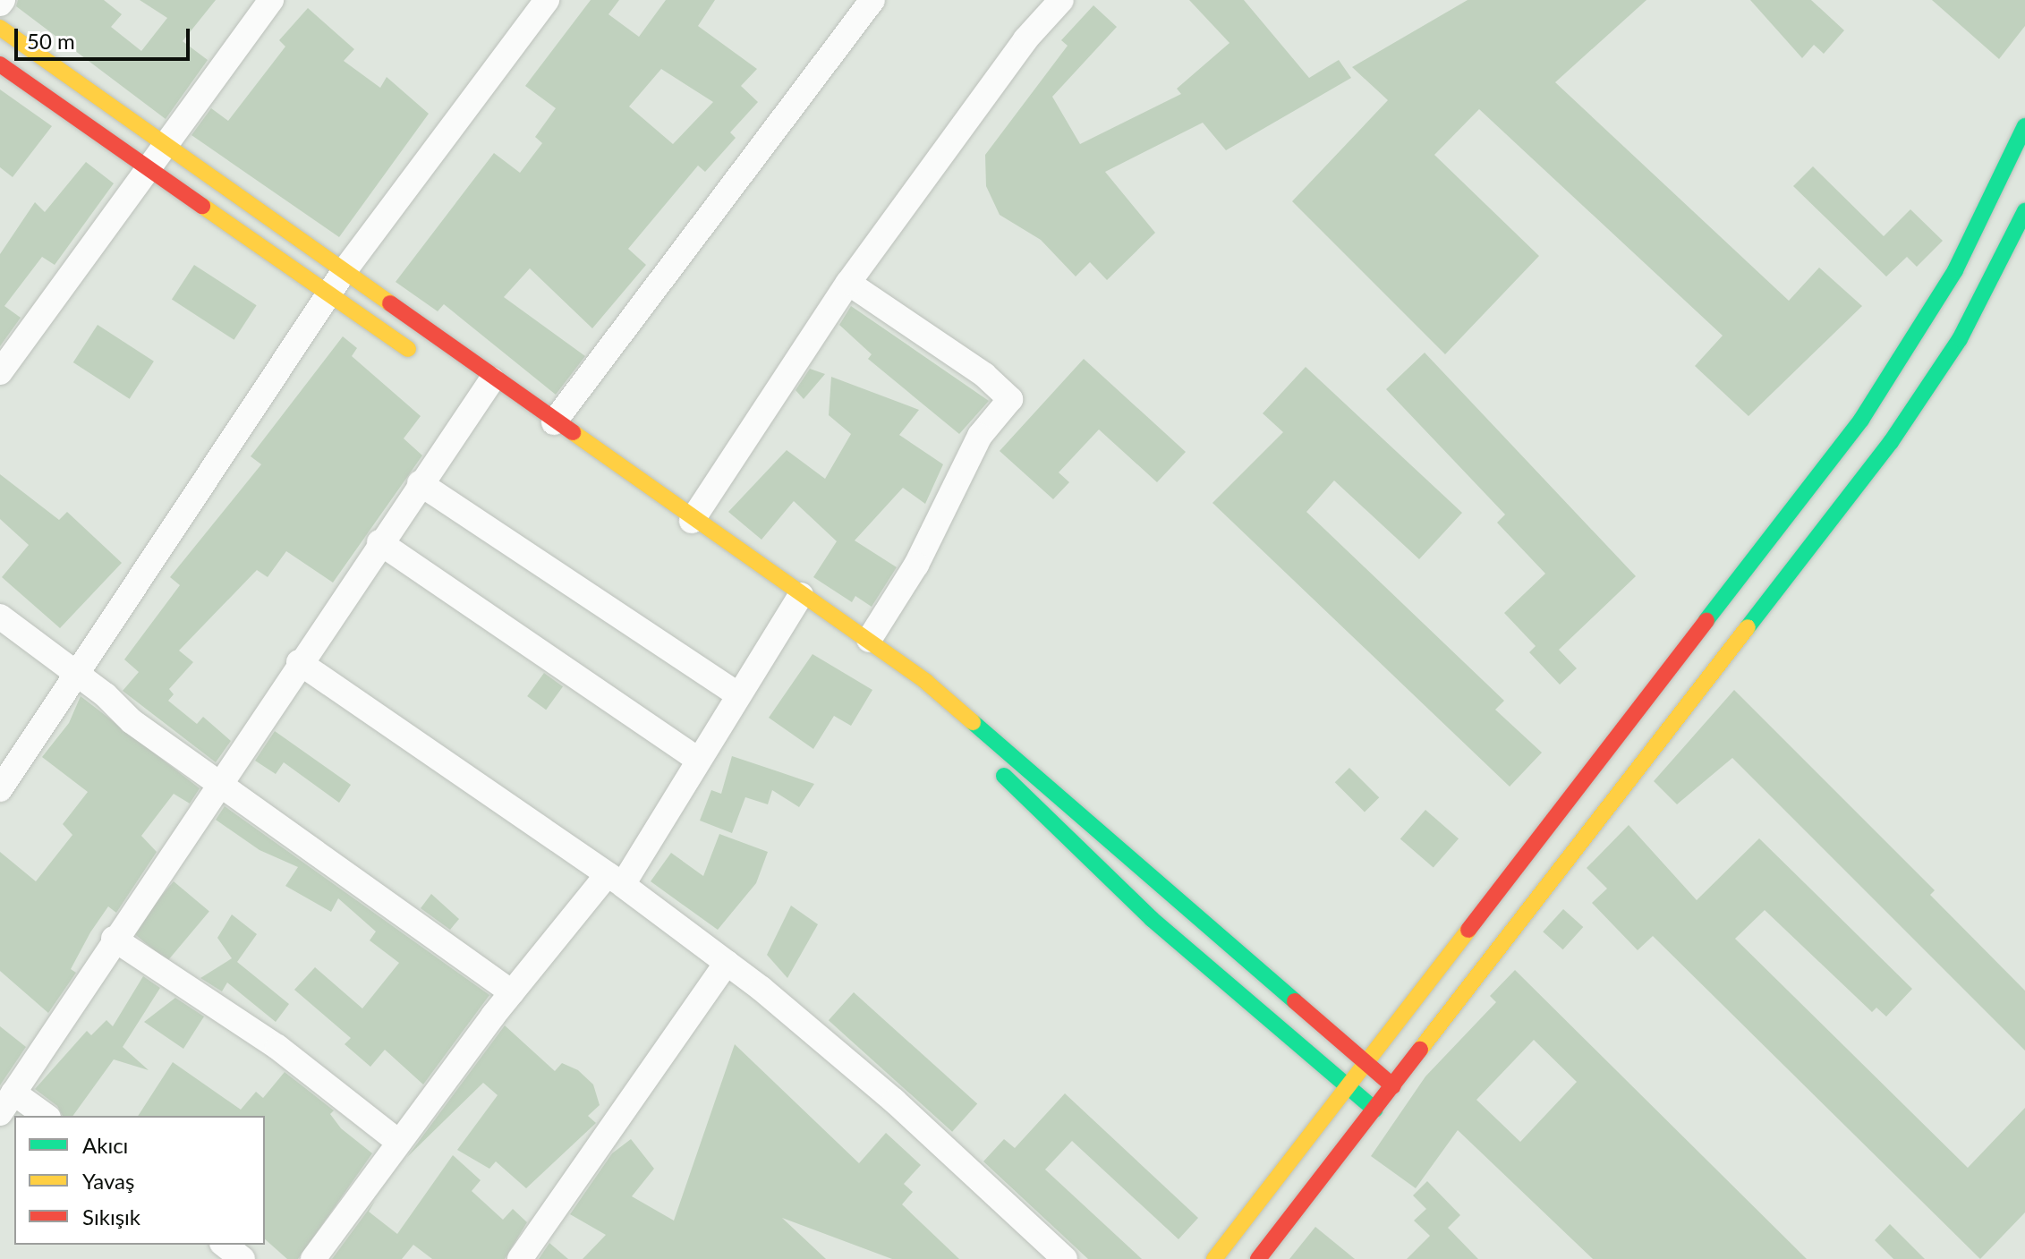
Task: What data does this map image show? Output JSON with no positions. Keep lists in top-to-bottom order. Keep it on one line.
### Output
{"legend":["Akıcı","Yavaş","Sıkışık"],"scale_bar":"50 m"}
